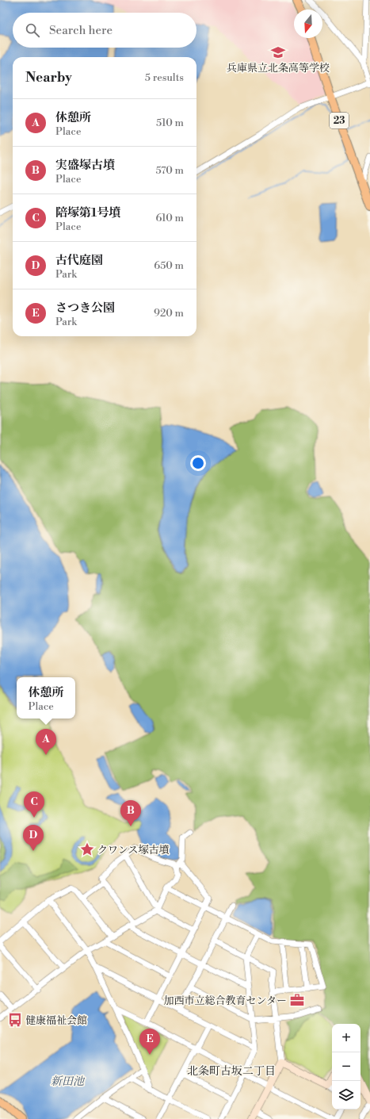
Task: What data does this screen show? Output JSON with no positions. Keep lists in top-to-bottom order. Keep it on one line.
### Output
{"streets":{"main road":["23"]},"districts":["北条町古坂二丁目"],"water":["新田池"],"places":{"school or university":["兵庫県立北条高等学校"],"place":["クワンス塚古墳"],"office":["加西市立総合教育センター"],"bus stop":["健康福祉会館"]},"north":"bottom","page":{"search":"Search here","heading":["Nearby","5 results"],"list":[{"mark":"A","name":"休憩所","note":"Place","value":"510 m"},{"mark":"B","name":"実盛塚古墳","note":"Place","value":"570 m"},{"mark":"C","name":"陪塚第1号墳","note":"Place","value":"610 m"},{"mark":"D","name":"古代庭園","note":"Park","value":"650 m"},{"mark":"E","name":"さつき公園","note":"Park","value":"920 m"}],"popup":["休憩所","Place"],"pins":["A","C","B","D","E"],"map_buttons":["+","−"]}}
